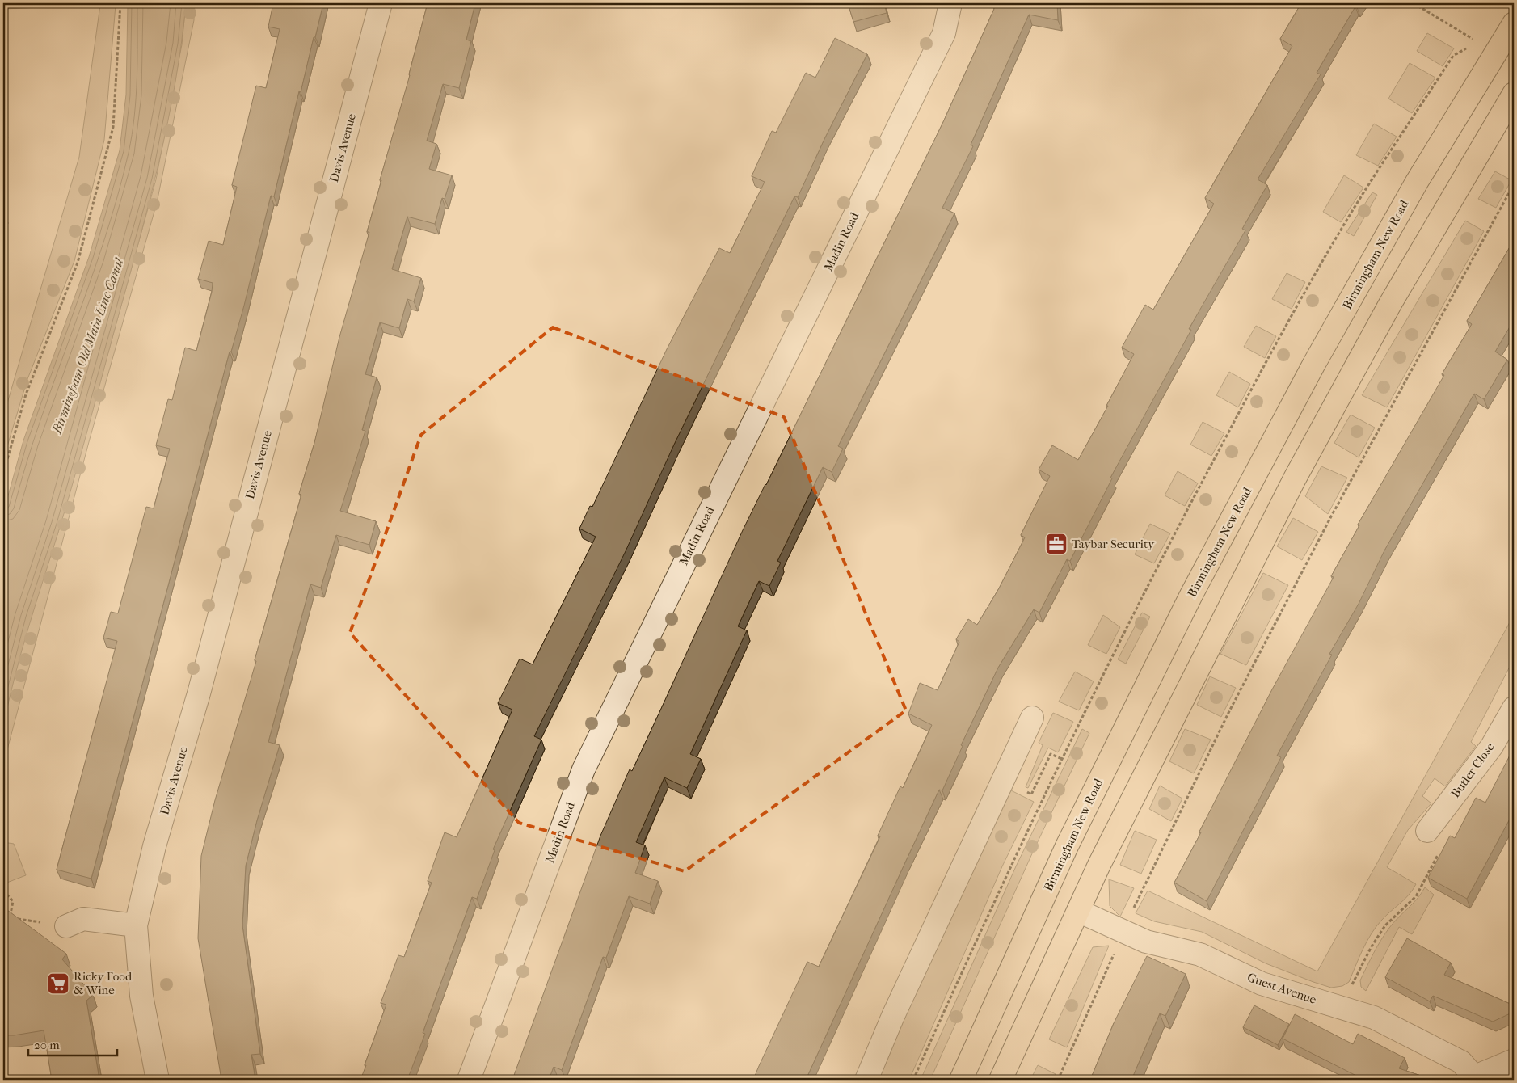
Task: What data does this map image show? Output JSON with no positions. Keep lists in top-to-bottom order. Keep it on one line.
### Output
{"streets":{"highway":["Birmingham New Road"],"street":["Davis Avenue","Madin Road","Butler Close","Guest Avenue"]},"water":["Birmingham Old Main Line Canal"],"places":{"office":["Taybar Security"],"supermarket":["Ricky Food & Wine"]},"scale_bar":"20 m"}
